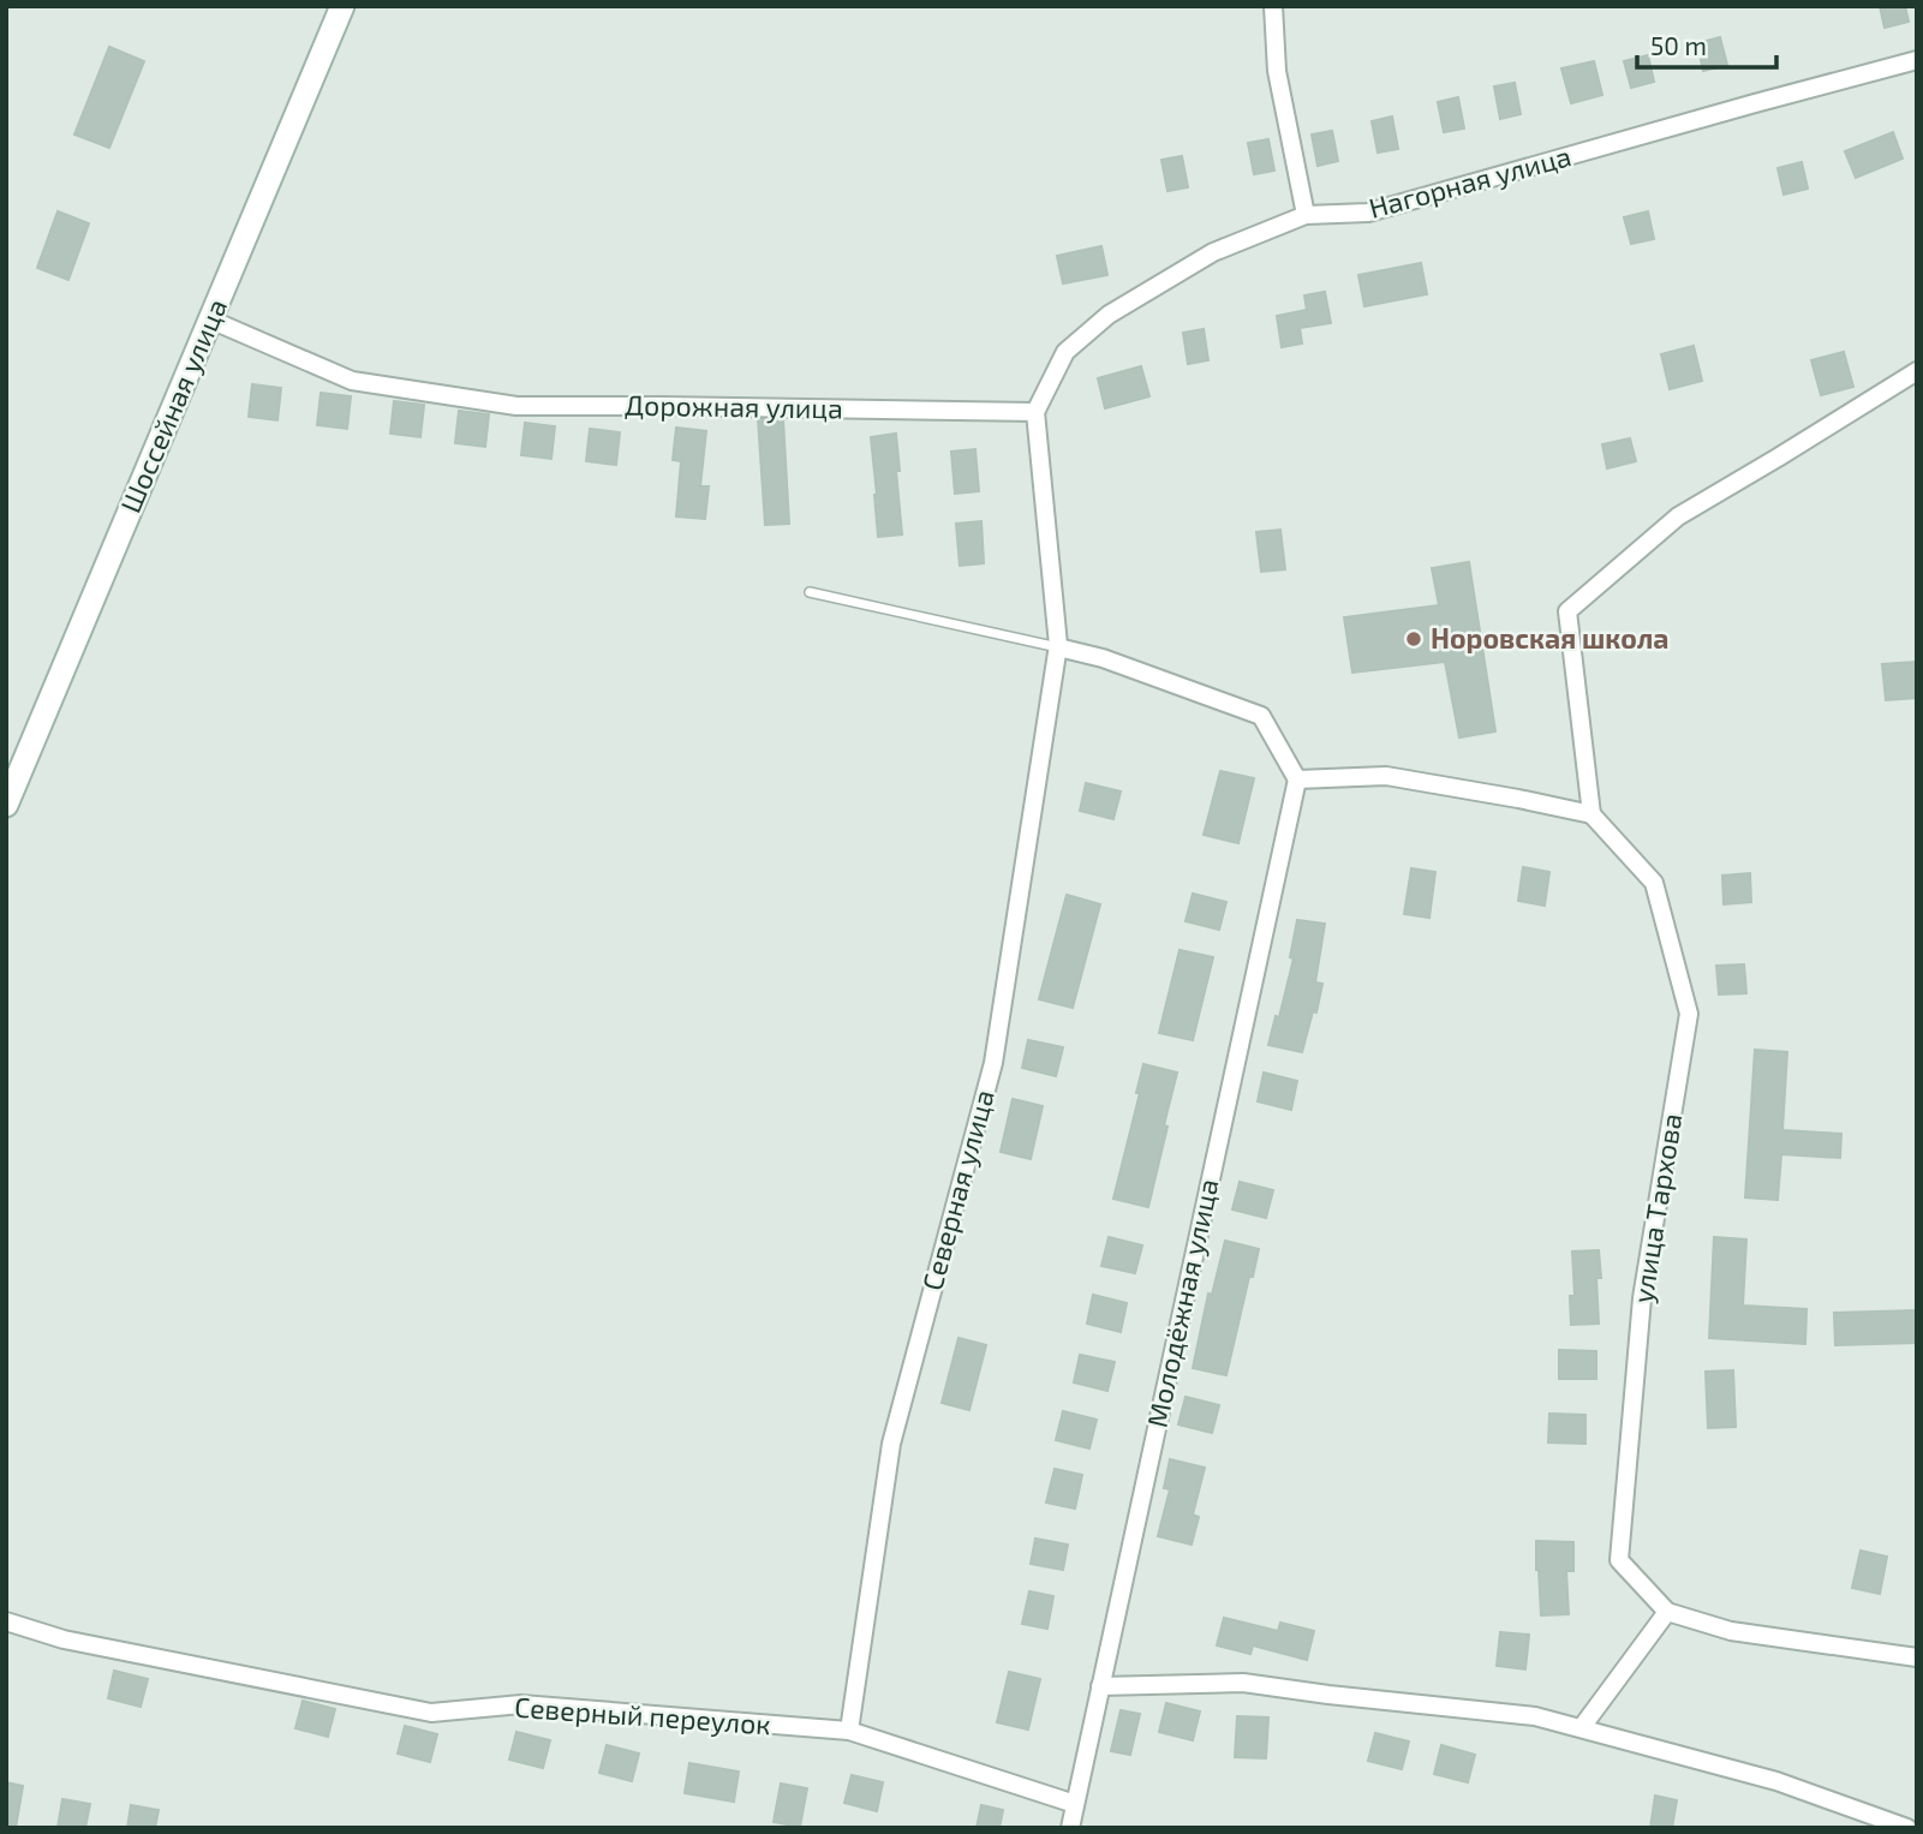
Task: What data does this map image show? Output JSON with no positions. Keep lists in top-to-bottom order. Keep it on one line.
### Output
{"streets":{"main road":["Шоссейная улица"],"street":["Нагорная улица","Дорожная улица","Северная улица","улица Тархова","Молодёжная улица","Северный переулок"]},"crossings":[["Нагорная улица","Дорожная улица"],["Шоссейная улица","Дорожная улица"],["Северная улица","Северный переулок"],["Молодёжная улица","Северный переулок"]],"places":["Норовская школа"],"scale_bar":"50 m"}
